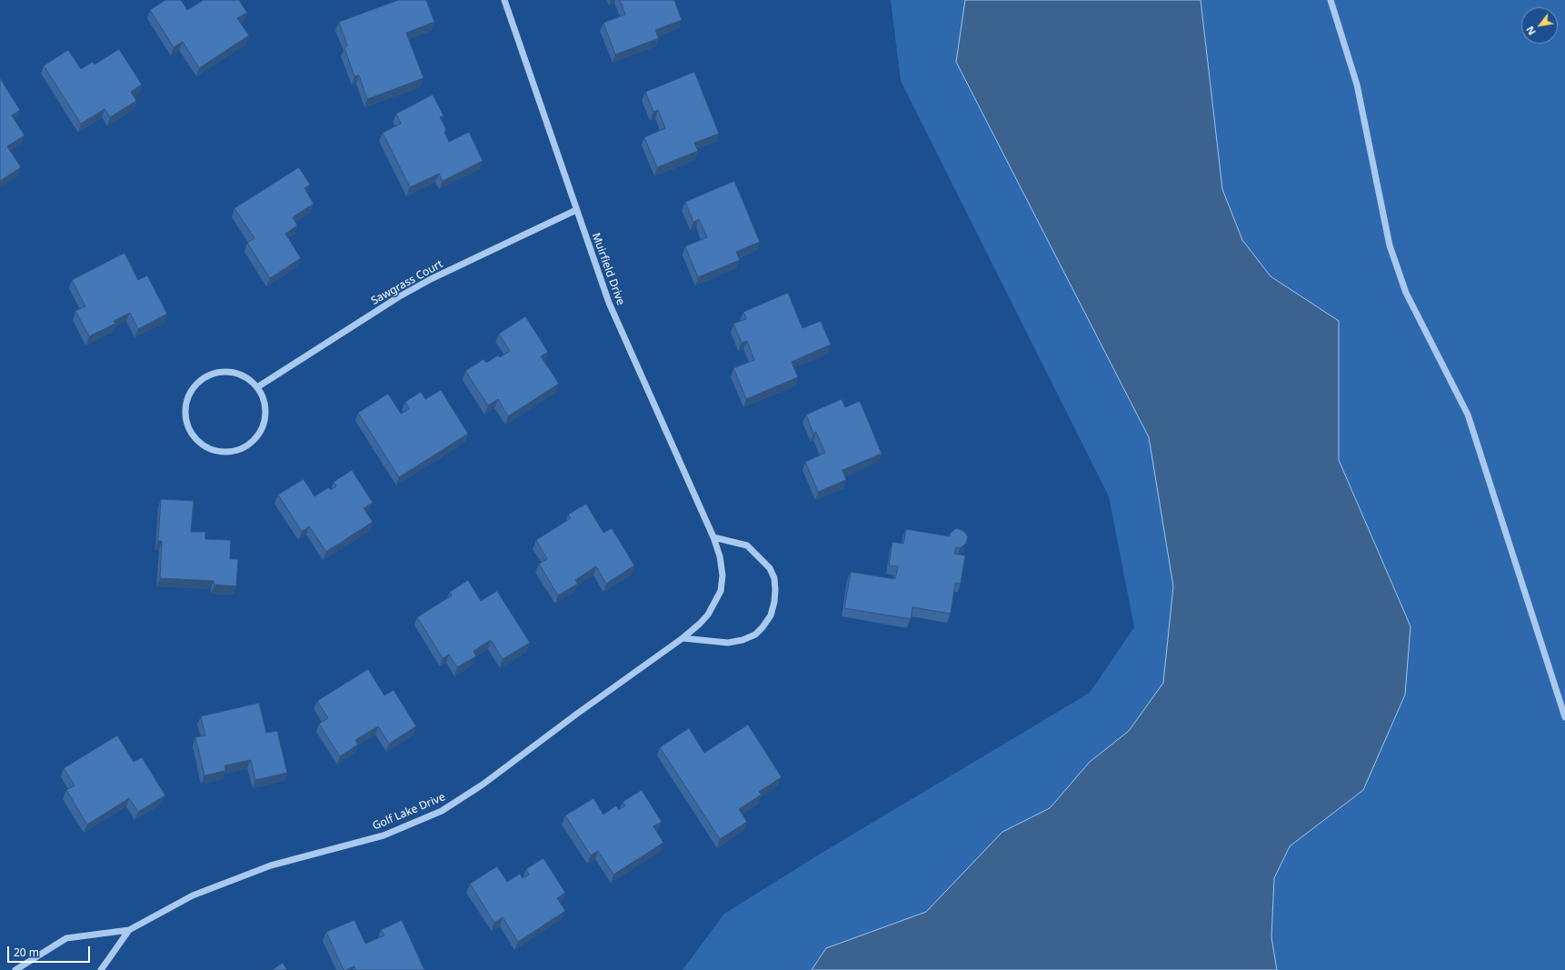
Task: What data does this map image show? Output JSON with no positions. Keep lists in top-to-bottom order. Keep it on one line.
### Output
{"streets":{"street":["Muirfield Drive","Sawgrass Court","Golf Lake Drive"]},"crossings":[["Muirfield Drive","Sawgrass Court"],["Muirfield Drive","Golf Lake Drive"]],"scale_bar":"20 m","north":"bottom left"}
